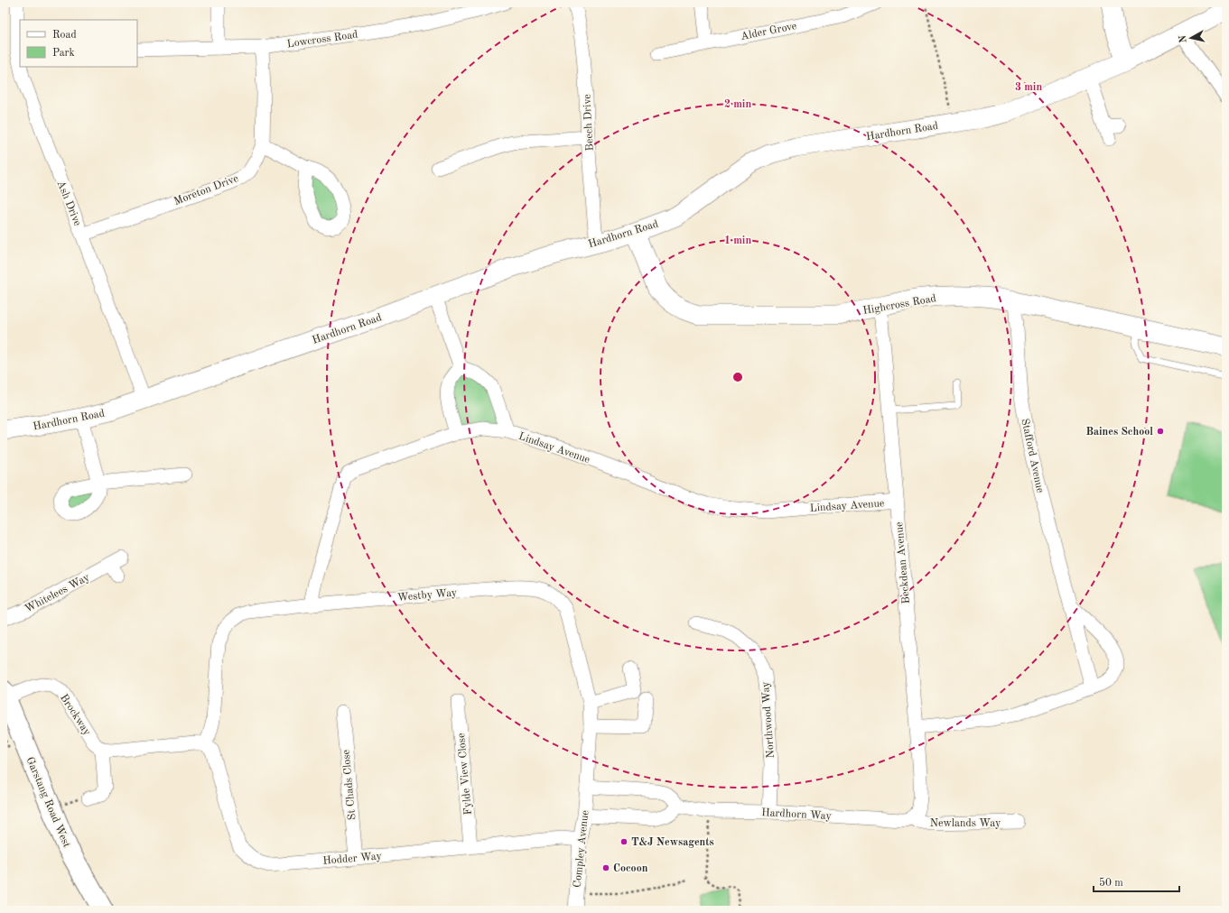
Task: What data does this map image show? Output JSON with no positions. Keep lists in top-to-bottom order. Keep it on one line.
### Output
{"streets":{"main road":["Garstang Road West"],"street":["Alder Grove","Lowcross Road","Beech Drive","Hardhorn Road","Moreton Drive","Ash Drive","Highcross Road","Lindsay Avenue","Stafford Avenue","Beckdean Avenue","Whitelees Way","Westby Way","Brockway","Northwood Way","Fylde View Close","St Chads Close","Hardhorn Way","Newlands Way","Compley Avenue","Hodder Way"]},"crossings":[["Lowcross Road","Moreton Drive"],["Beech Drive","Hardhorn Road"],["Hardhorn Road","Ash Drive"],["Hardhorn Road","Highcross Road"],["Moreton Drive","Ash Drive"],["Highcross Road","Stafford Avenue"],["Highcross Road","Beckdean Avenue"],["Lindsay Avenue","Beckdean Avenue"],["Lindsay Avenue","Westby Way"],["Beckdean Avenue","Hardhorn Way"],["Beckdean Avenue","Newlands Way"],["Westby Way","Compley Avenue"],["Westby Way","Hodder Way"],["Brockway","Garstang Road West"],["Northwood Way","Hardhorn Way"],["Fylde View Close","Hodder Way"],["St Chads Close","Hodder Way"],["Hardhorn Way","Newlands Way"],["Compley Avenue","Hodder Way"]],"places":["Baines School","T&J Newsagents","Cocoon"],"legend":["Road","Park"],"scale_bar":"50 m","north":"left","rings":["3 min","2 min","1 min"]}
